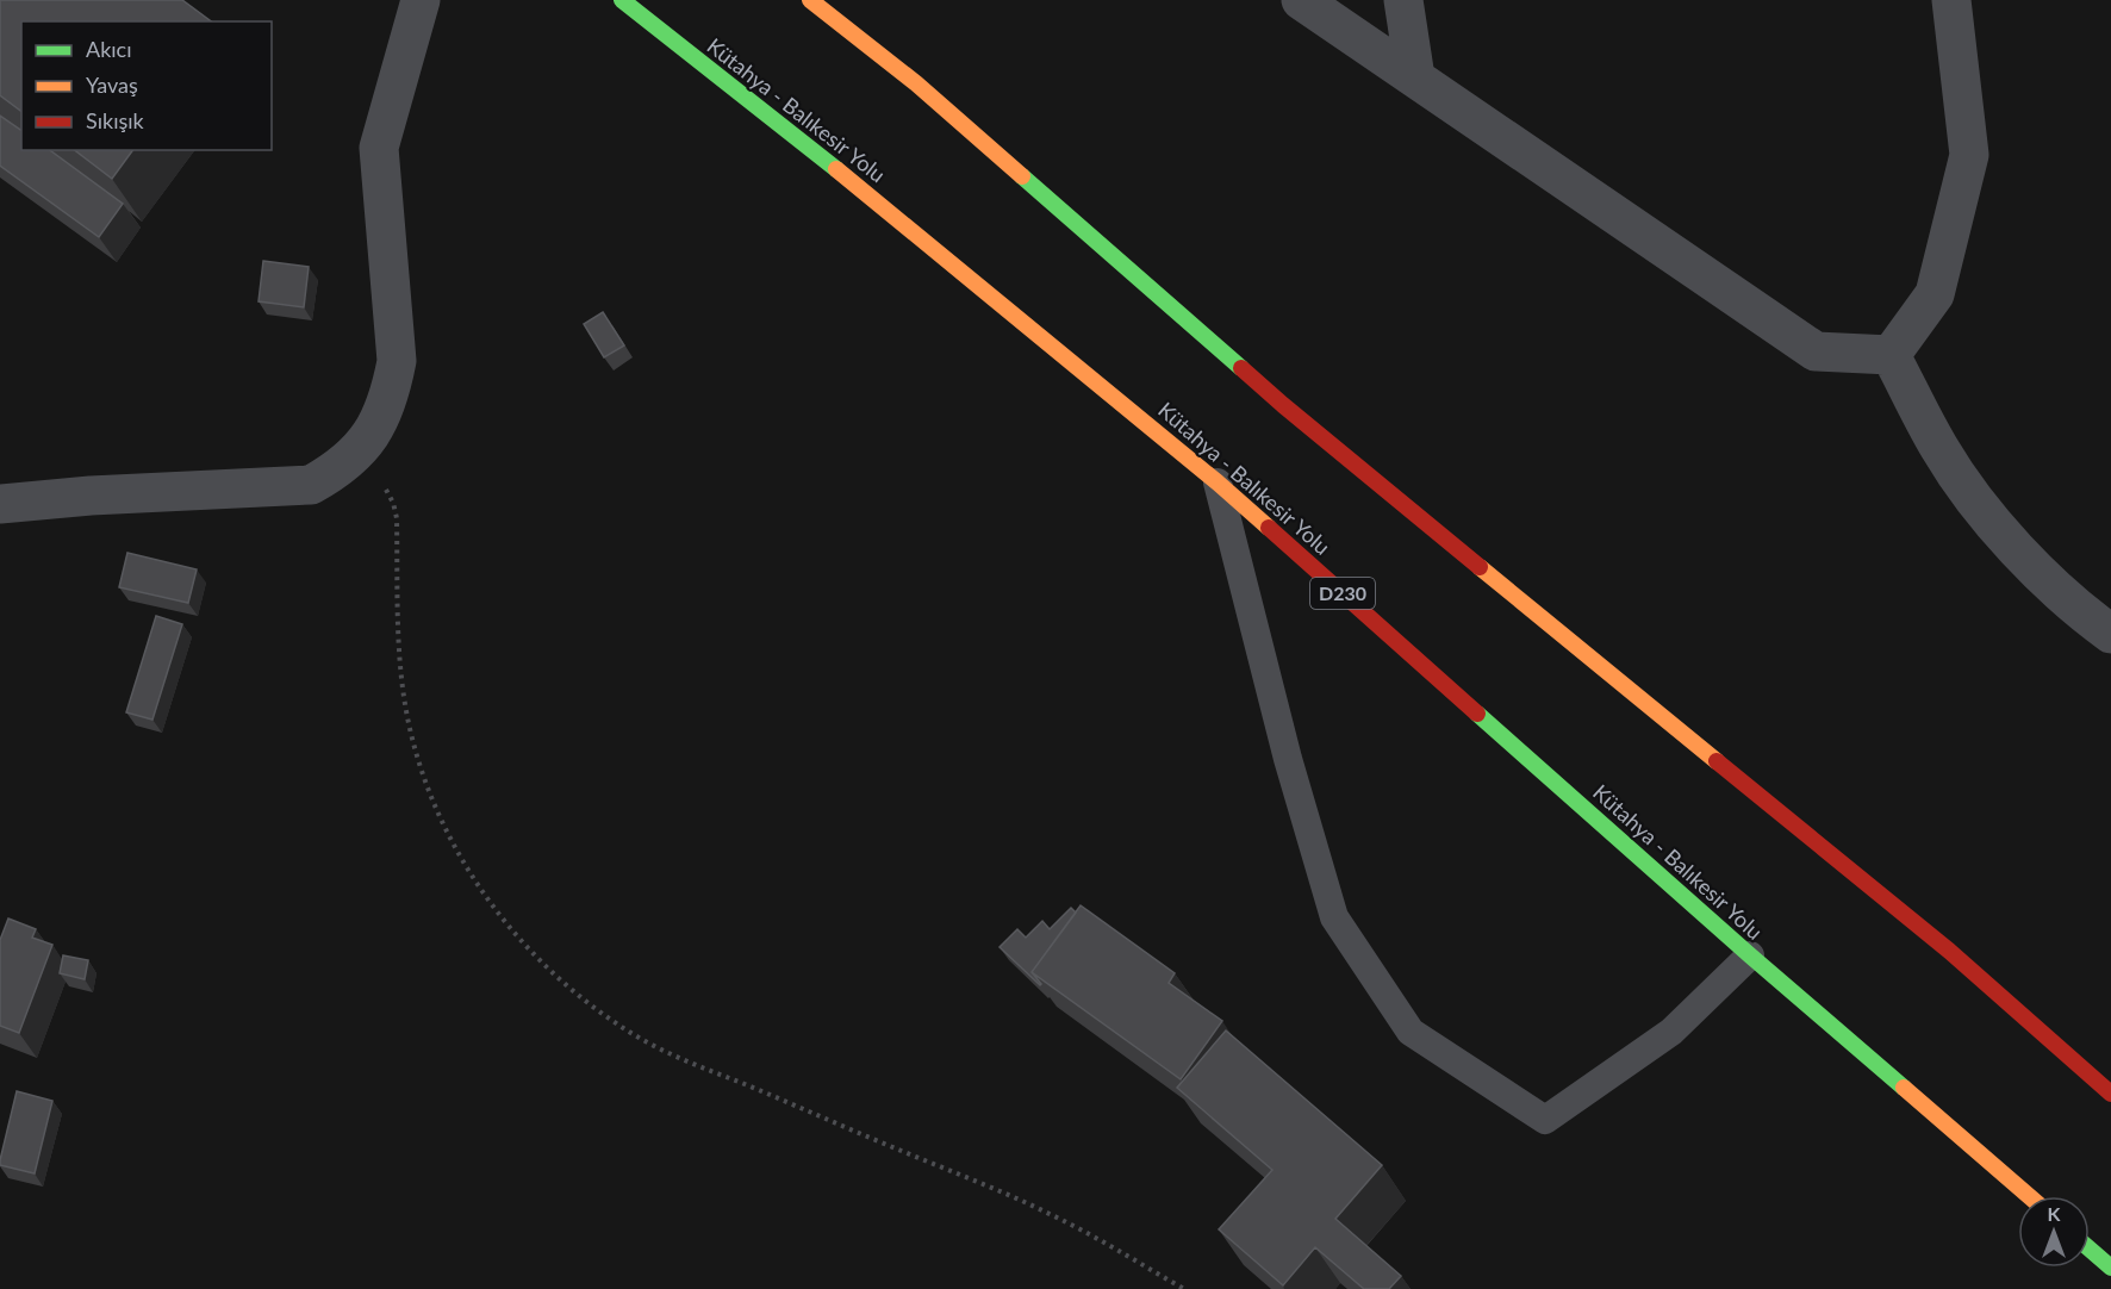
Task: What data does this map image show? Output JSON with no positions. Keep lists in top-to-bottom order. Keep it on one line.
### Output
{"streets":{"highway":["Kütahya - Balıkesir Yolu","D230"]},"legend":["Akıcı","Yavaş","Sıkışık"],"north":"top"}
